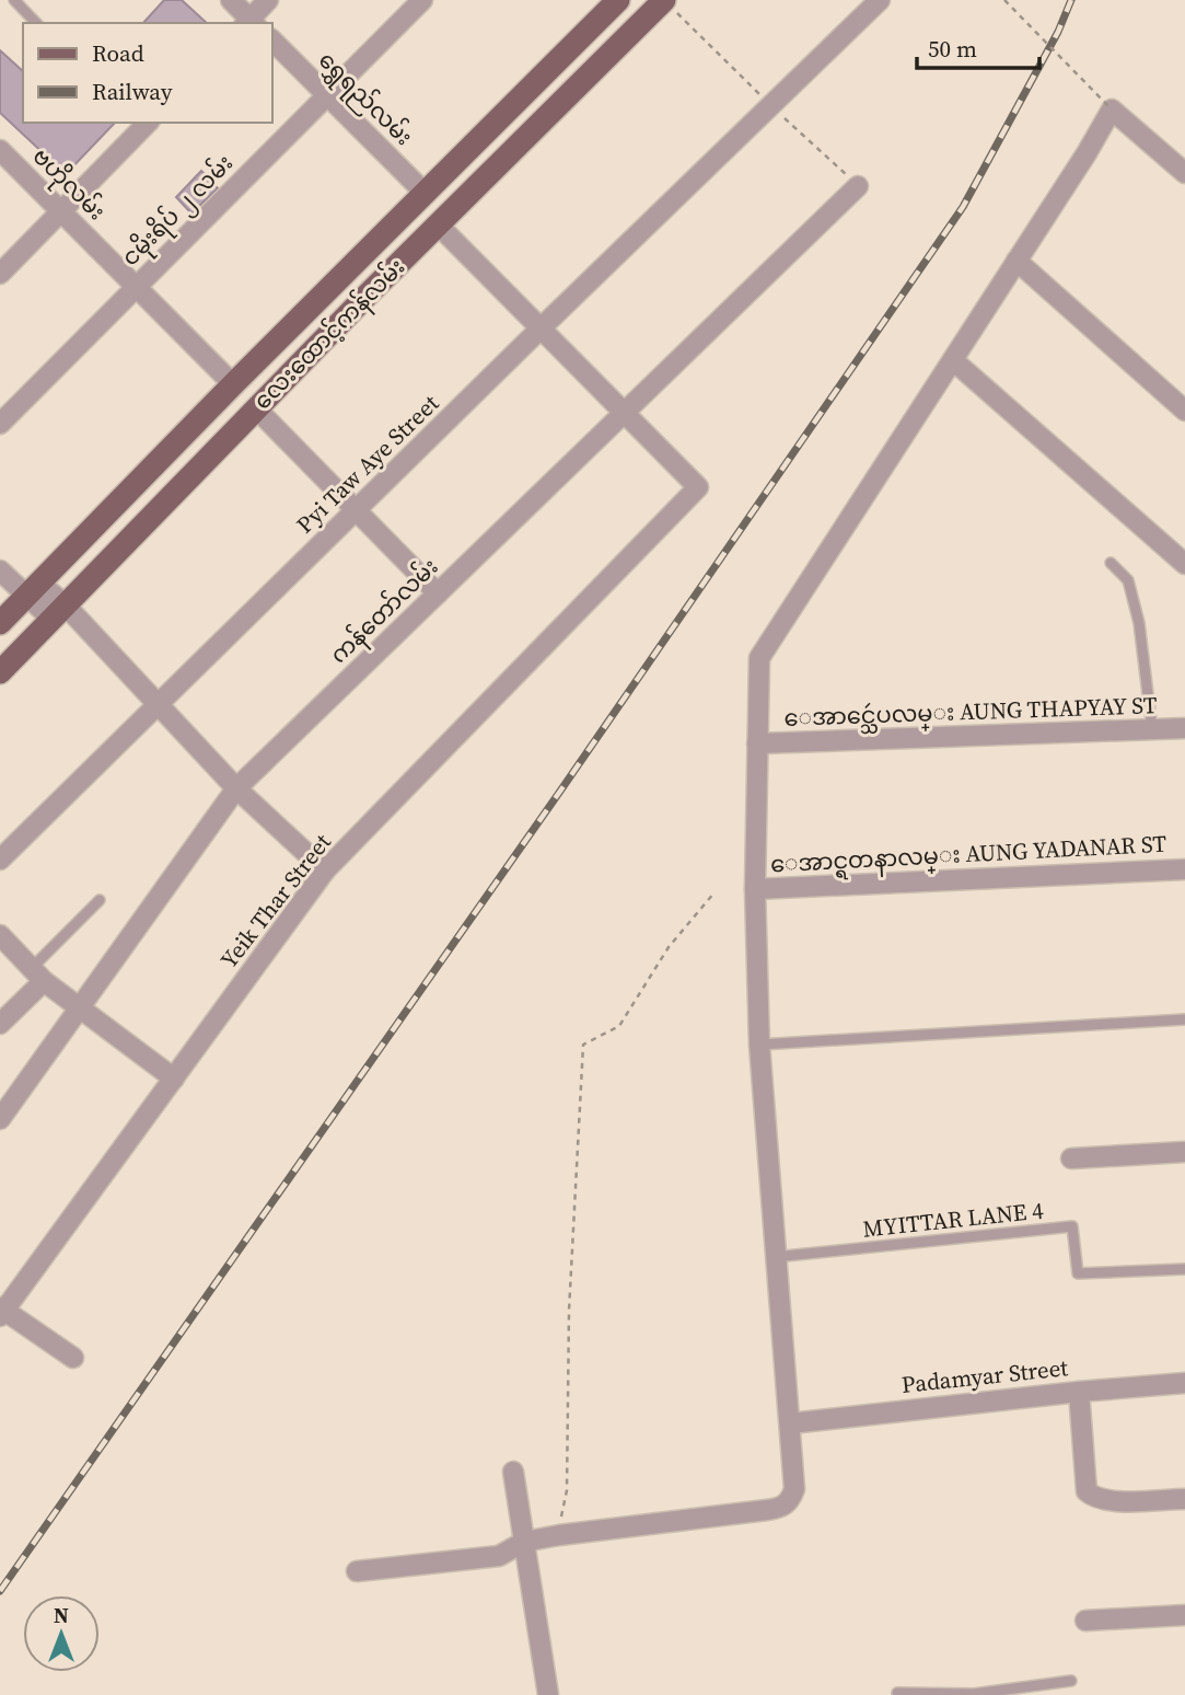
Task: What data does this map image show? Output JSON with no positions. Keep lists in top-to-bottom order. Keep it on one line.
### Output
{"streets":{"main road":["လေးထောင့်ကန်လမ်း"],"street":["ရွှေရည်လမ်း","ဗဟိုလမ်း","ငမိုးရိပ် ၂ လမ်း","Pyi Taw Aye Street","ကန်တော်လမ်း","ေအာင္သေဴပလမ္း AUNG THAPYAY ST","ေအာင္ရတနာလမ္း AUNG YADANAR ST","Yeik Thar Street","Padamyar Street"],"lane":["MYITTAR LANE 4"]},"crossings":[["ရွှေရည်လမ်း","ငမိုးရိပ် ၂ လမ်း"],["ရွှေရည်လမ်း","လေးထောင့်ကန်လမ်း"],["ဗဟိုလမ်း","ငမိုးရိပ် ၂ လမ်း"],["ဗဟိုလမ်း","လေးထောင့်ကန်လမ်း"],["ကန်တော်လမ်း","Yeik Thar Street"]],"legend":["Road","Railway"],"scale_bar":"50 m","north":"top"}
